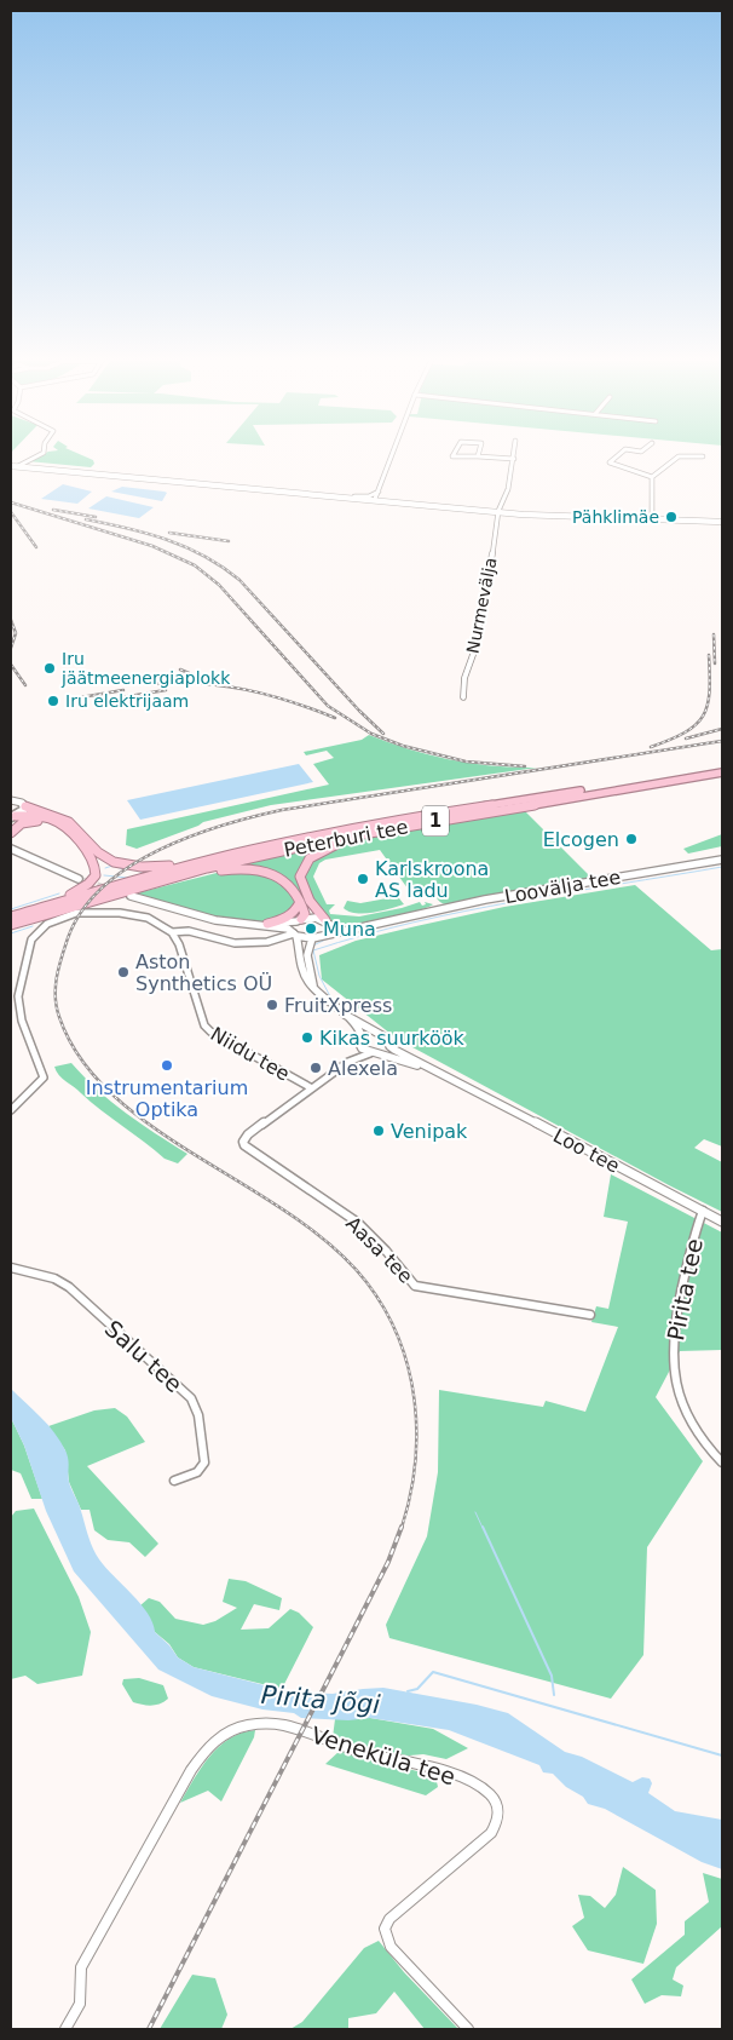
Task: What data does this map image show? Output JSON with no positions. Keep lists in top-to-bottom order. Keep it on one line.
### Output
{"streets":{"highway":["1","Peterburi tee"],"street":["Nurmevälja","Loovälja tee","Niidu tee","Loo tee","Aasa tee","Pirita tee","Salu tee","Veneküla tee"]},"crossings":[["Niidu tee","Loo tee"],["Niidu tee","Aasa tee"],["Loo tee","Pirita tee"]],"water":["Pirita jõgi"],"places":["Pähklimäe","Iru jäätmeenergiaplokk","Iru elektrijaam","Elcogen","Karlskroona AS ladu","Muna","Aston Synthetics OÜ","FruitXpress","Kikas suurköök","Instrumentarium Optika","Alexela","Venipak"]}
